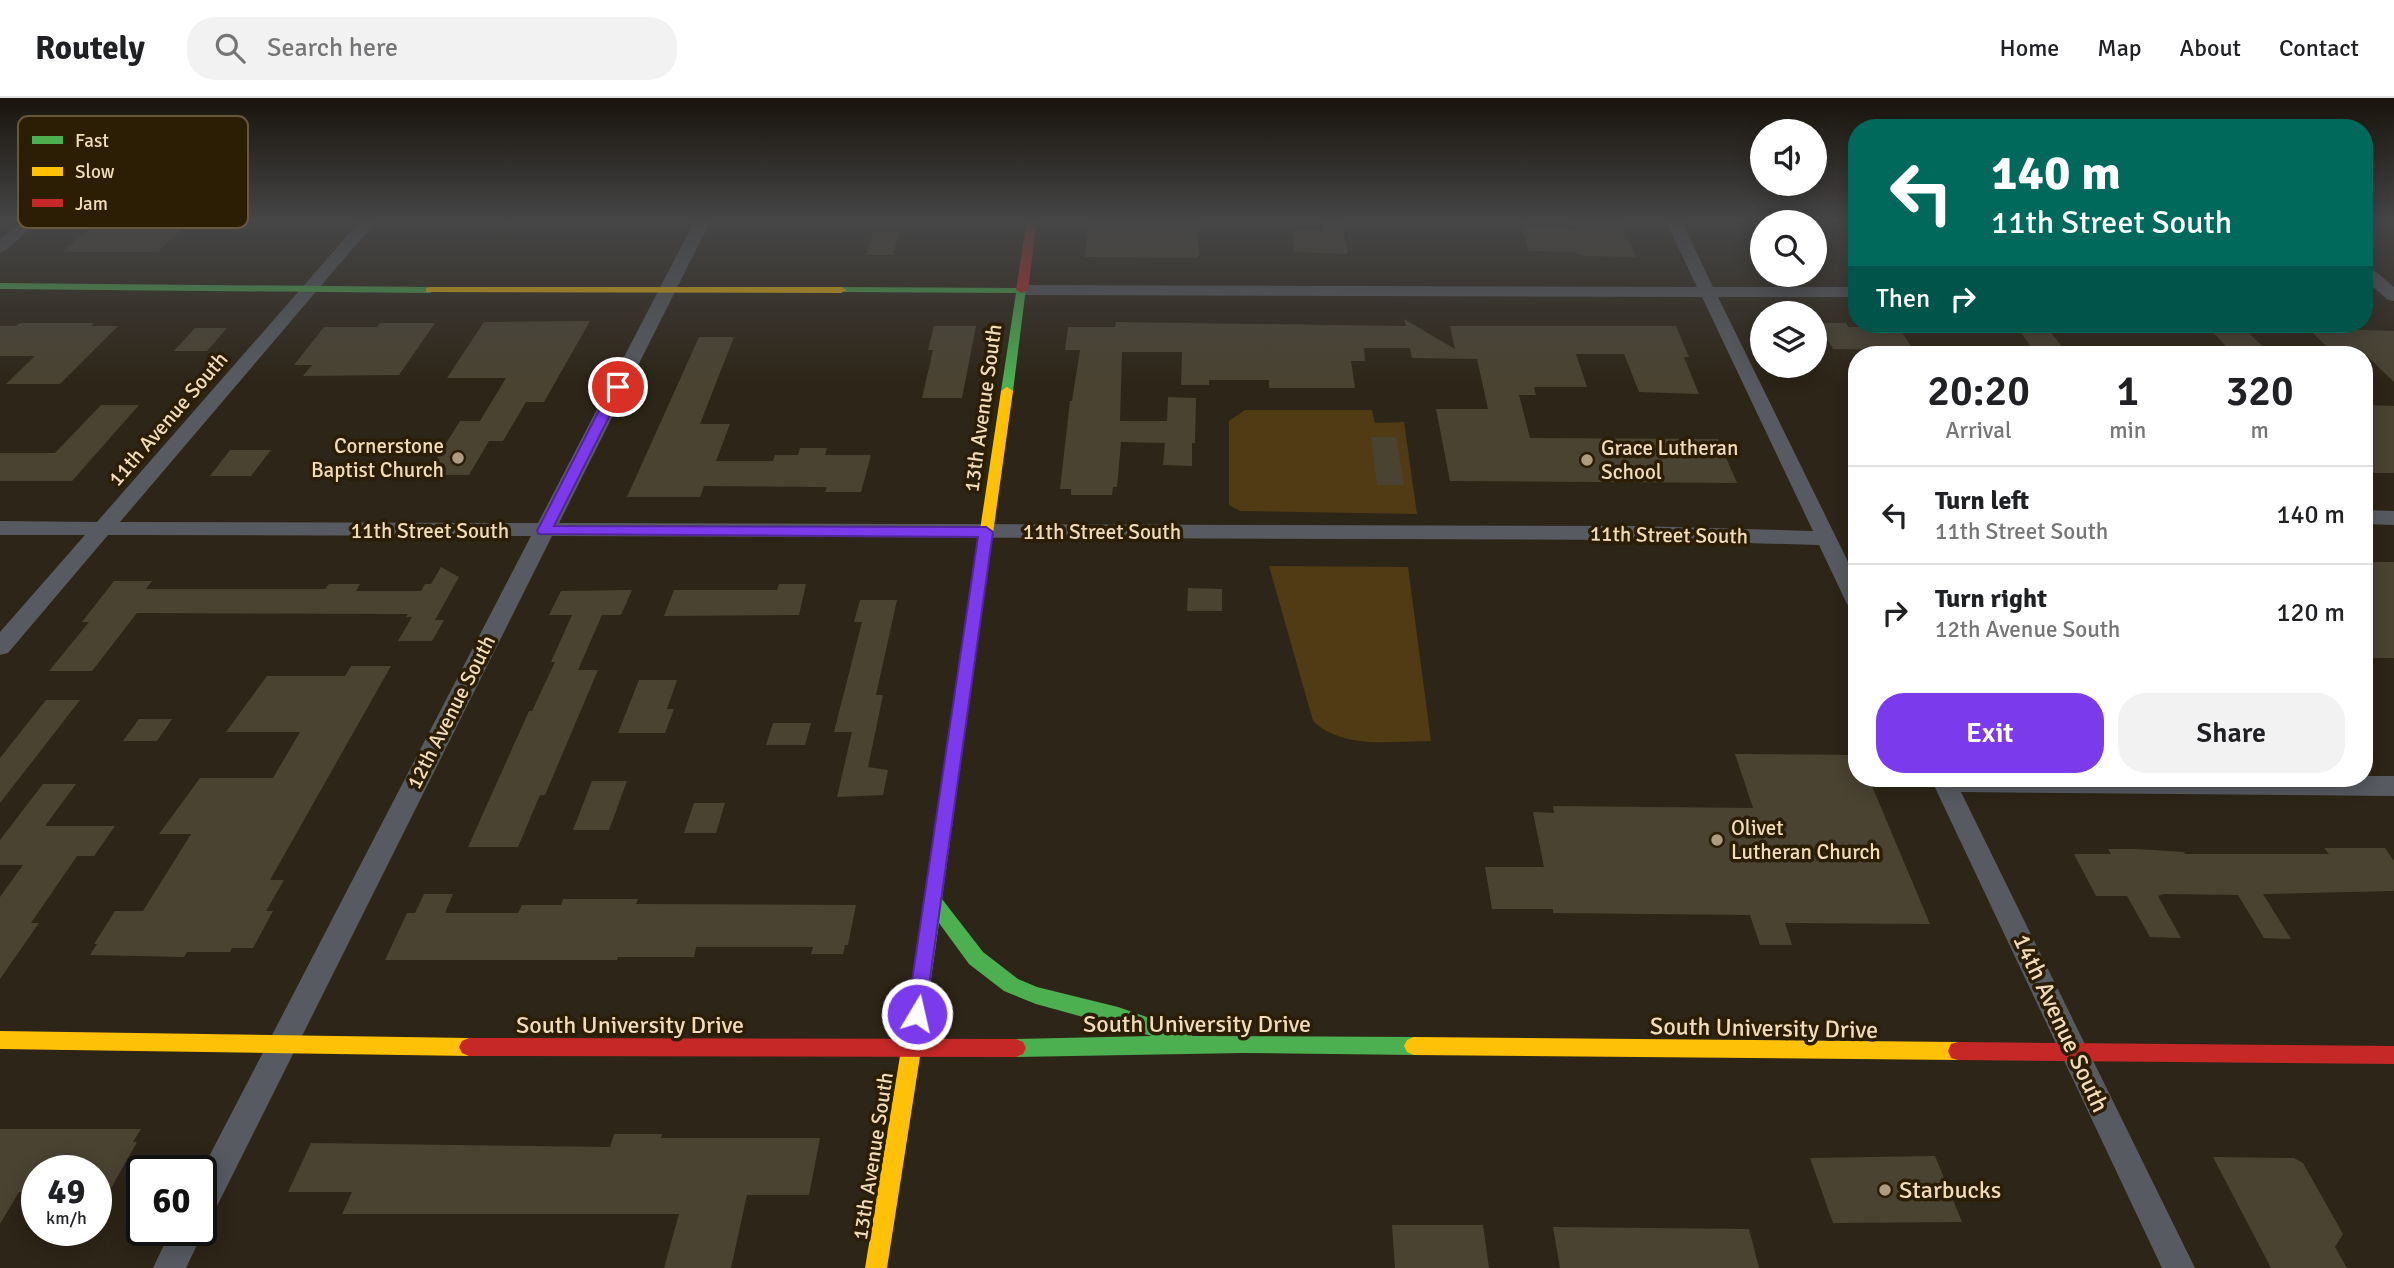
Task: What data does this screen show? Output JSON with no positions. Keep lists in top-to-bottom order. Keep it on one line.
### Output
{"streets":{"main road":["13th Avenue South","South University Drive"],"street":["11th Avenue South","11th Street South","12th Avenue South","14th Avenue South"]},"crossings":[["13th Avenue South","11th Street South"],["13th Avenue South","South University Drive"],["11th Avenue South","11th Street South"],["11th Street South","12th Avenue South"],["12th Avenue South","South University Drive"],["14th Avenue South","South University Drive"]],"places":["Cornerstone Baptist Church","Grace Lutheran School","Olivet Lutheran Church","Starbucks"],"legend":["Fast","Slow","Jam"],"page":{"header":"Routely","search":"Search here","nav":["Home","Map","About","Contact"],"turn":["140 m","11th Street South"],"then":"Then","eta":["20:20","Arrival","1","min","320","m"],"list":[{"name":"Turn left","note":"11th Street South","value":"140 m"},{"name":"Turn right","note":"12th Avenue South","value":"120 m"}],"buttons":["Exit","Share"],"speed":"49 km/h","limit":"60"}}
